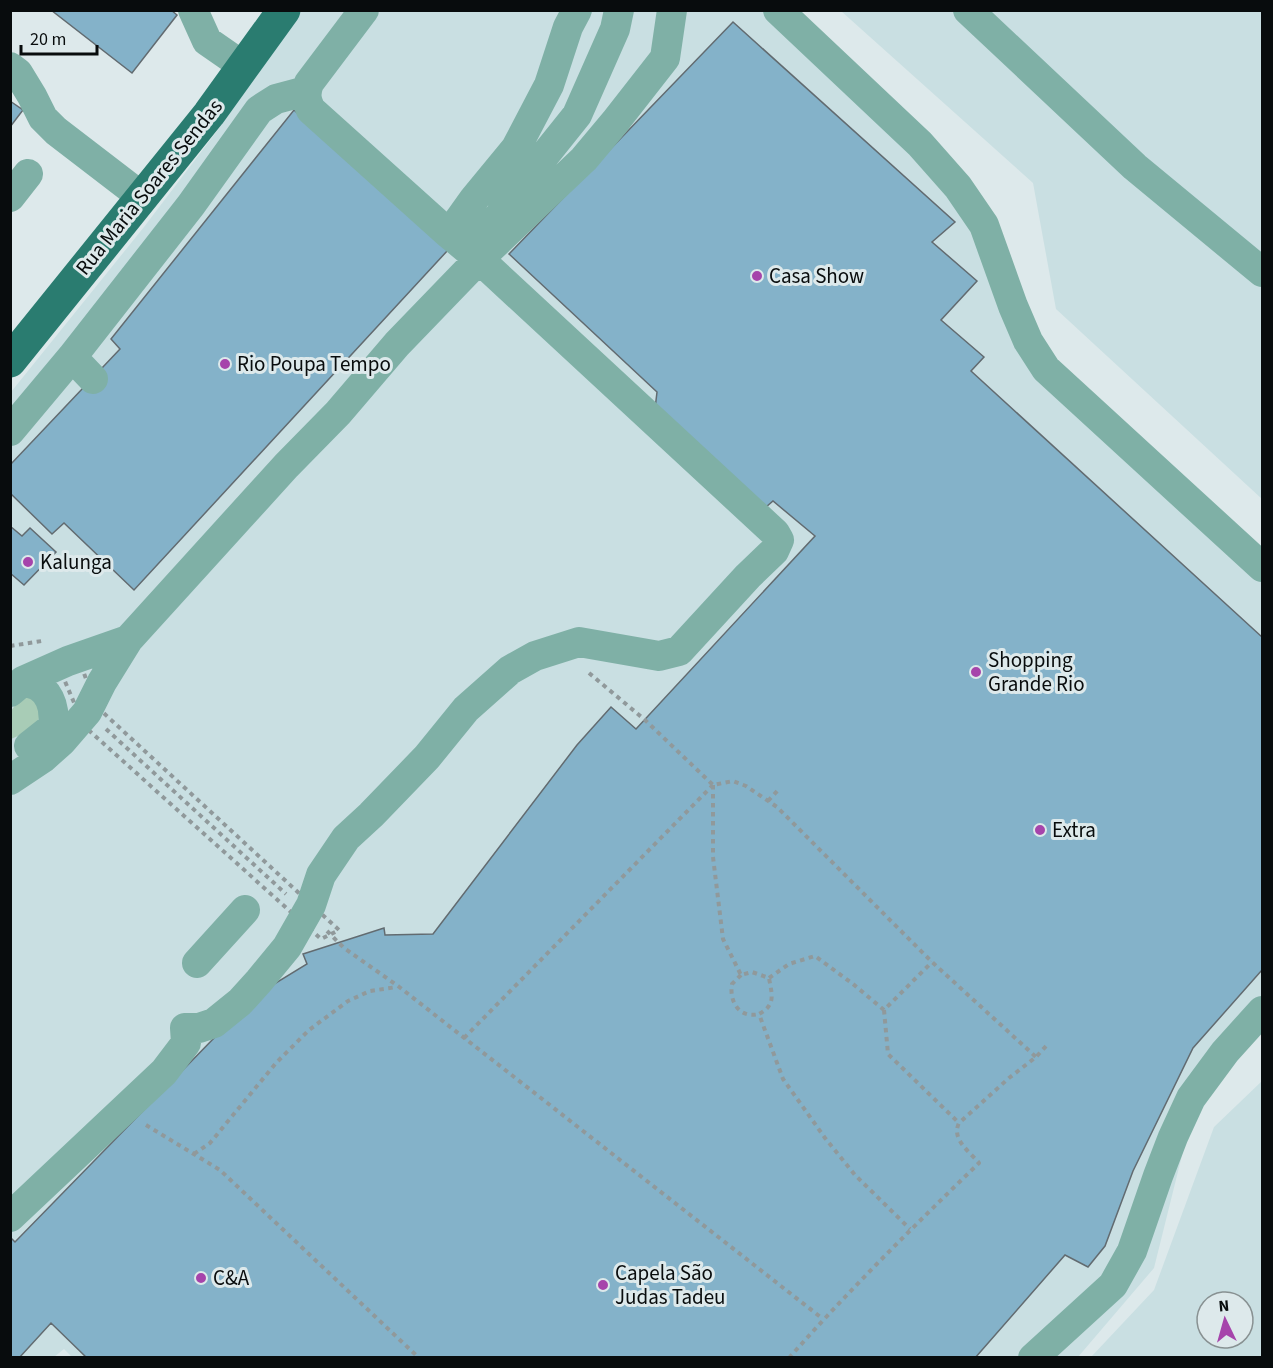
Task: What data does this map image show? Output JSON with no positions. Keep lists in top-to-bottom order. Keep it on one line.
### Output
{"streets":{"main road":["Rua Maria Soares Sendas"]},"places":["Casa Show","Rio Poupa Tempo","Kalunga","Shopping Grande Rio","Extra","C&A","Capela São Judas Tadeu"],"scale_bar":"20 m","north":"top"}
